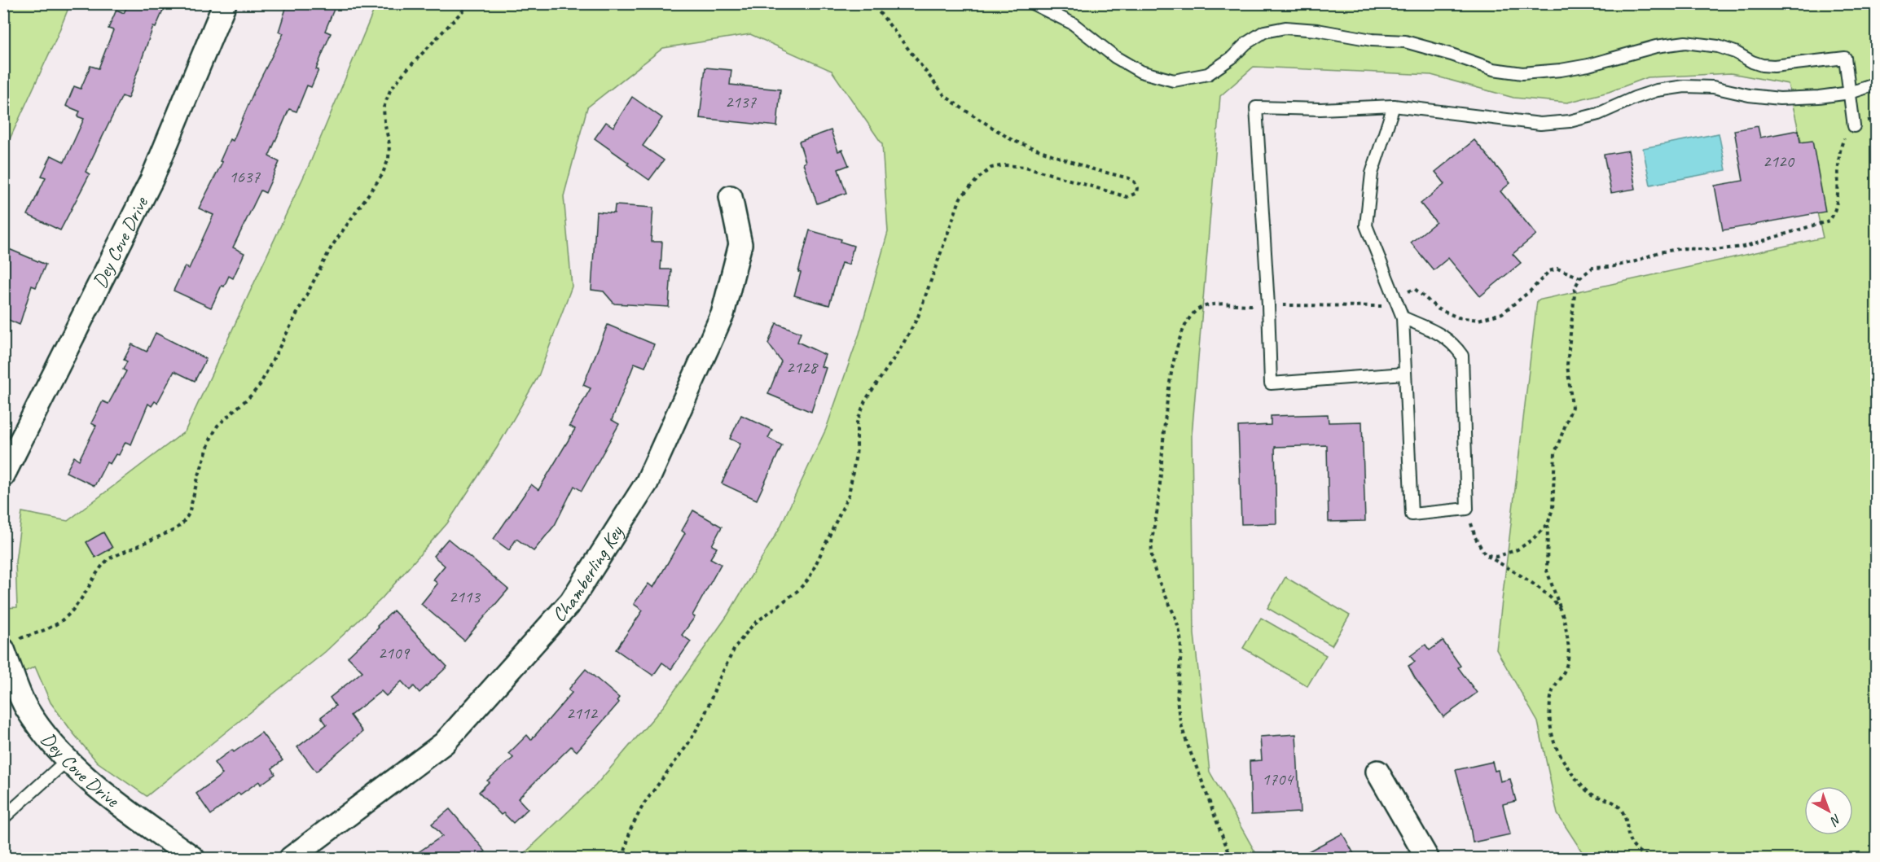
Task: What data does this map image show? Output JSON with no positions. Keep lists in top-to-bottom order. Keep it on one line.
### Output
{"streets":{"street":["Dey Cove Drive","Chamberling Key"]},"house_numbers":["2137","2120","1637","2128","2113","2109","2112","1704"],"north":"bottom right"}
